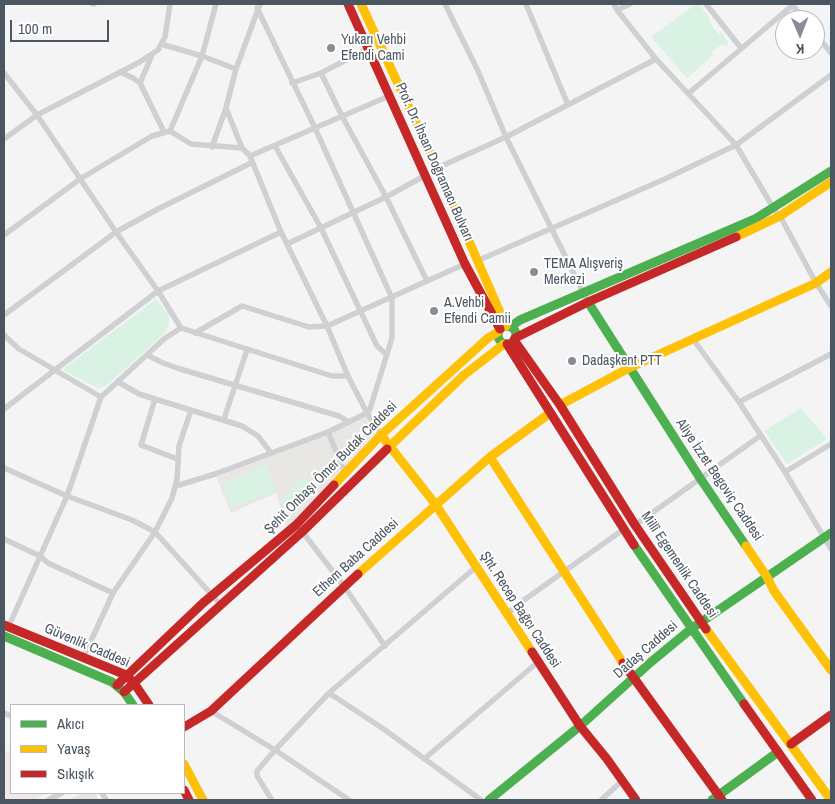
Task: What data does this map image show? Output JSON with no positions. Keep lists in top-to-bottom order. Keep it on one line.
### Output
{"streets":{"street":["Prof. Dr. İhsan Doğramacı Bulvarı","Şehit Onbaşı Ömer Budak Caddesi","Aliye İzzet Begoviç Caddesi","Ethem Baba Caddesi","Millî Egemenlik Caddesi","Şht. Recep Bağcı Caddesi","Güvenlik Caddesi","Dadaş Caddesi"]},"crossings":[["Prof. Dr. İhsan Doğramacı Bulvarı","Şehit Onbaşı Ömer Budak Caddesi"],["Şehit Onbaşı Ömer Budak Caddesi","Aliye İzzet Begoviç Caddesi"],["Şehit Onbaşı Ömer Budak Caddesi","Millî Egemenlik Caddesi"],["Şehit Onbaşı Ömer Budak Caddesi","Şht. Recep Bağcı Caddesi"],["Şehit Onbaşı Ömer Budak Caddesi","Güvenlik Caddesi"],["Aliye İzzet Begoviç Caddesi","Dadaş Caddesi"],["Ethem Baba Caddesi","Millî Egemenlik Caddesi"],["Ethem Baba Caddesi","Şht. Recep Bağcı Caddesi"],["Millî Egemenlik Caddesi","Dadaş Caddesi"],["Şht. Recep Bağcı Caddesi","Dadaş Caddesi"]],"places":["Yukarı Vehbi Efendi Cami","TEMA Alışveriş Merkezi","A.Vehbi Efendi Camii","Dadaşkent PTT"],"legend":["Akıcı","Yavaş","Sıkışık"],"scale_bar":"100 m","north":"bottom"}
